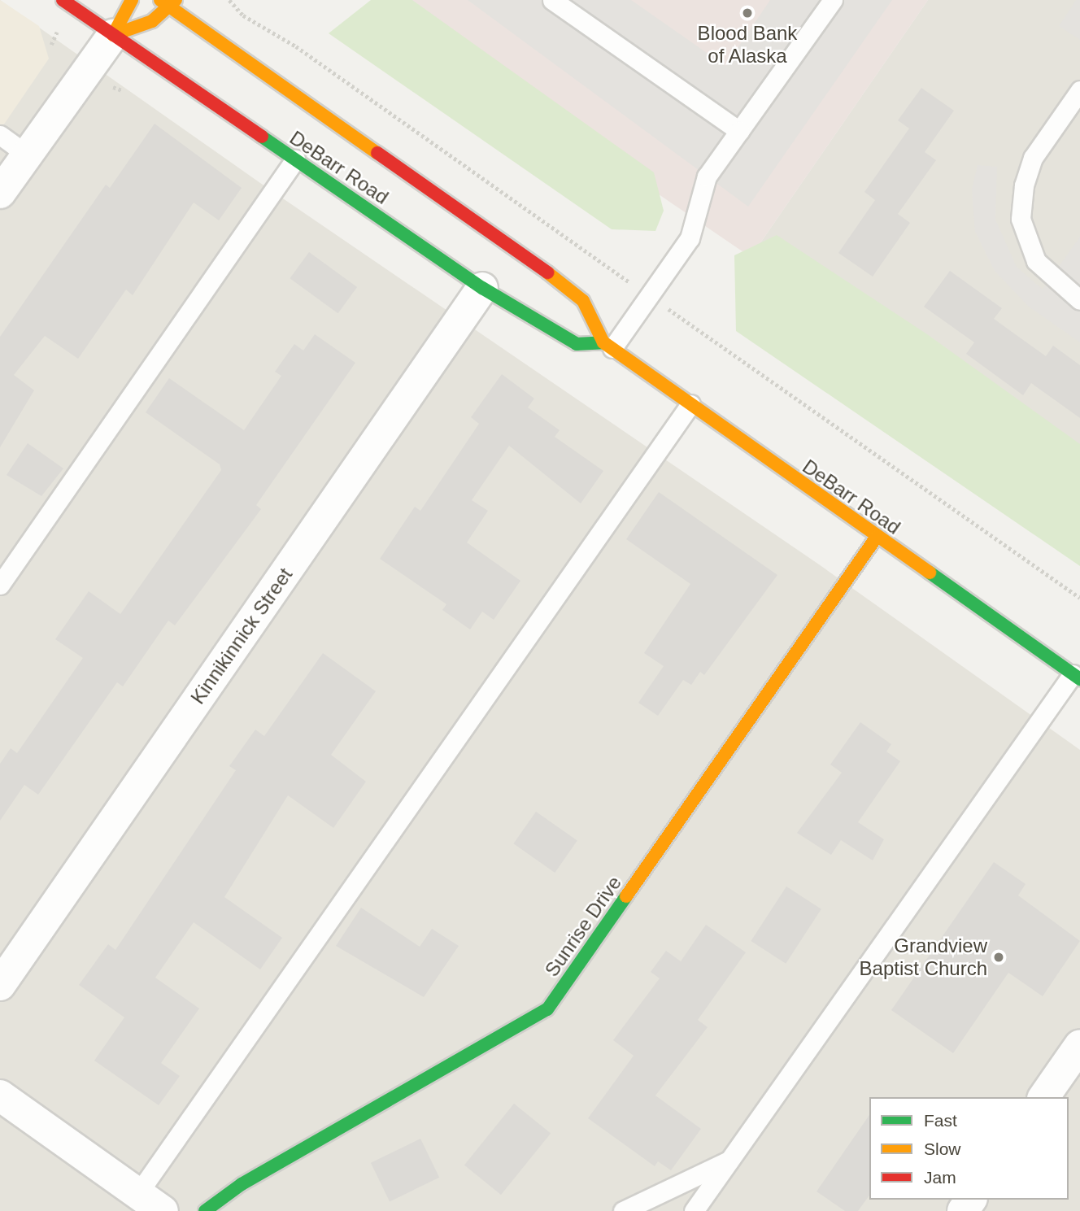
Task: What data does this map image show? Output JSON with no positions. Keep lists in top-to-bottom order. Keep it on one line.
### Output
{"streets":{"main road":["DeBarr Road","Sunrise Drive"],"street":["Kinnikinnick Street"]},"crossings":[["DeBarr Road","Kinnikinnick Street"],["DeBarr Road","Sunrise Drive"]],"places":["Blood Bank of Alaska","Grandview Baptist Church"],"legend":["Fast","Slow","Jam"]}
